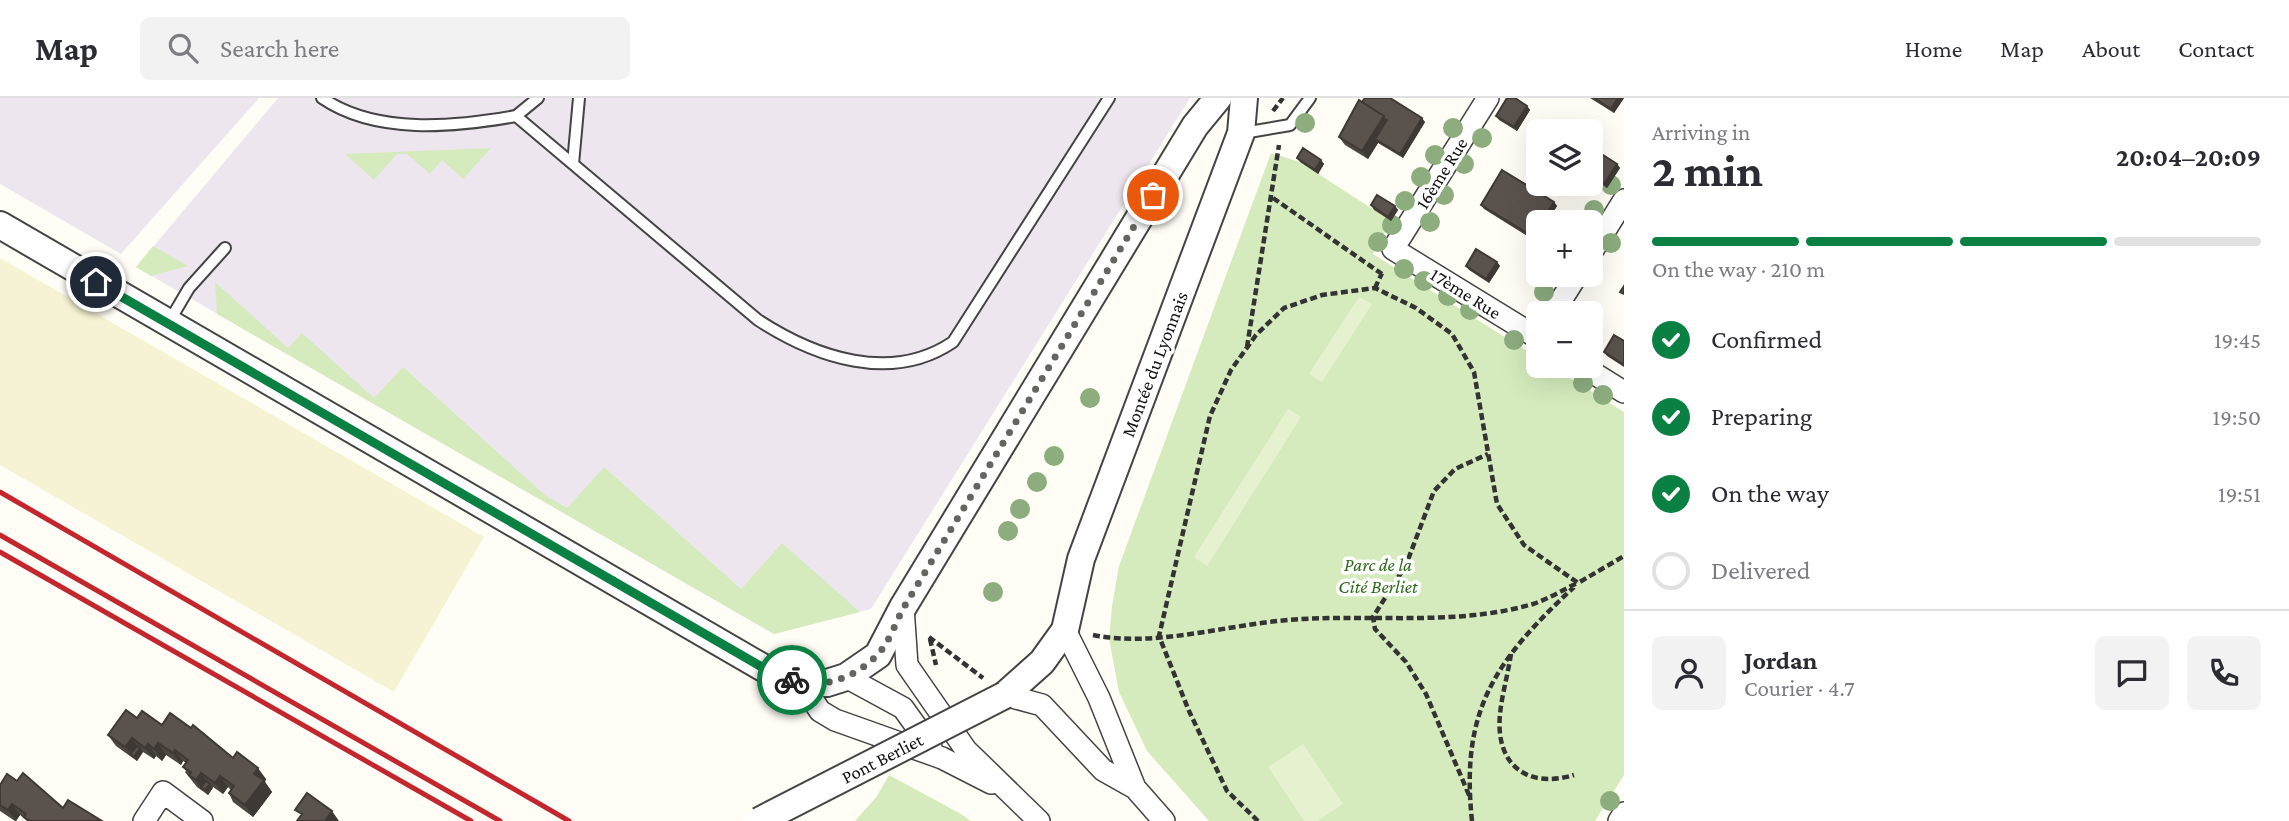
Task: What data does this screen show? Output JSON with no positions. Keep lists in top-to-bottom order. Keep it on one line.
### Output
{"streets":{"street":["16ème Rue","17ème Rue","Montée du Lyonnais","Pont Berliet"]},"crossings":[["16ème Rue","17ème Rue"],["Montée du Lyonnais","Pont Berliet"]],"parks":["Parc de la Cité Berliet"],"page":{"header":"Map","search":"Search here","nav":["Home","Map","About","Contact"],"heading":["2 min","Arriving in","20:04–20:09"],"panel":["Jordan","Courier · 4.7"],"map_buttons":["+","−"],"bar":"On the way · 210 m","list":[["Confirmed","19:45"],["Preparing","19:50"],["On the way","19:51"],"Delivered"]}}
